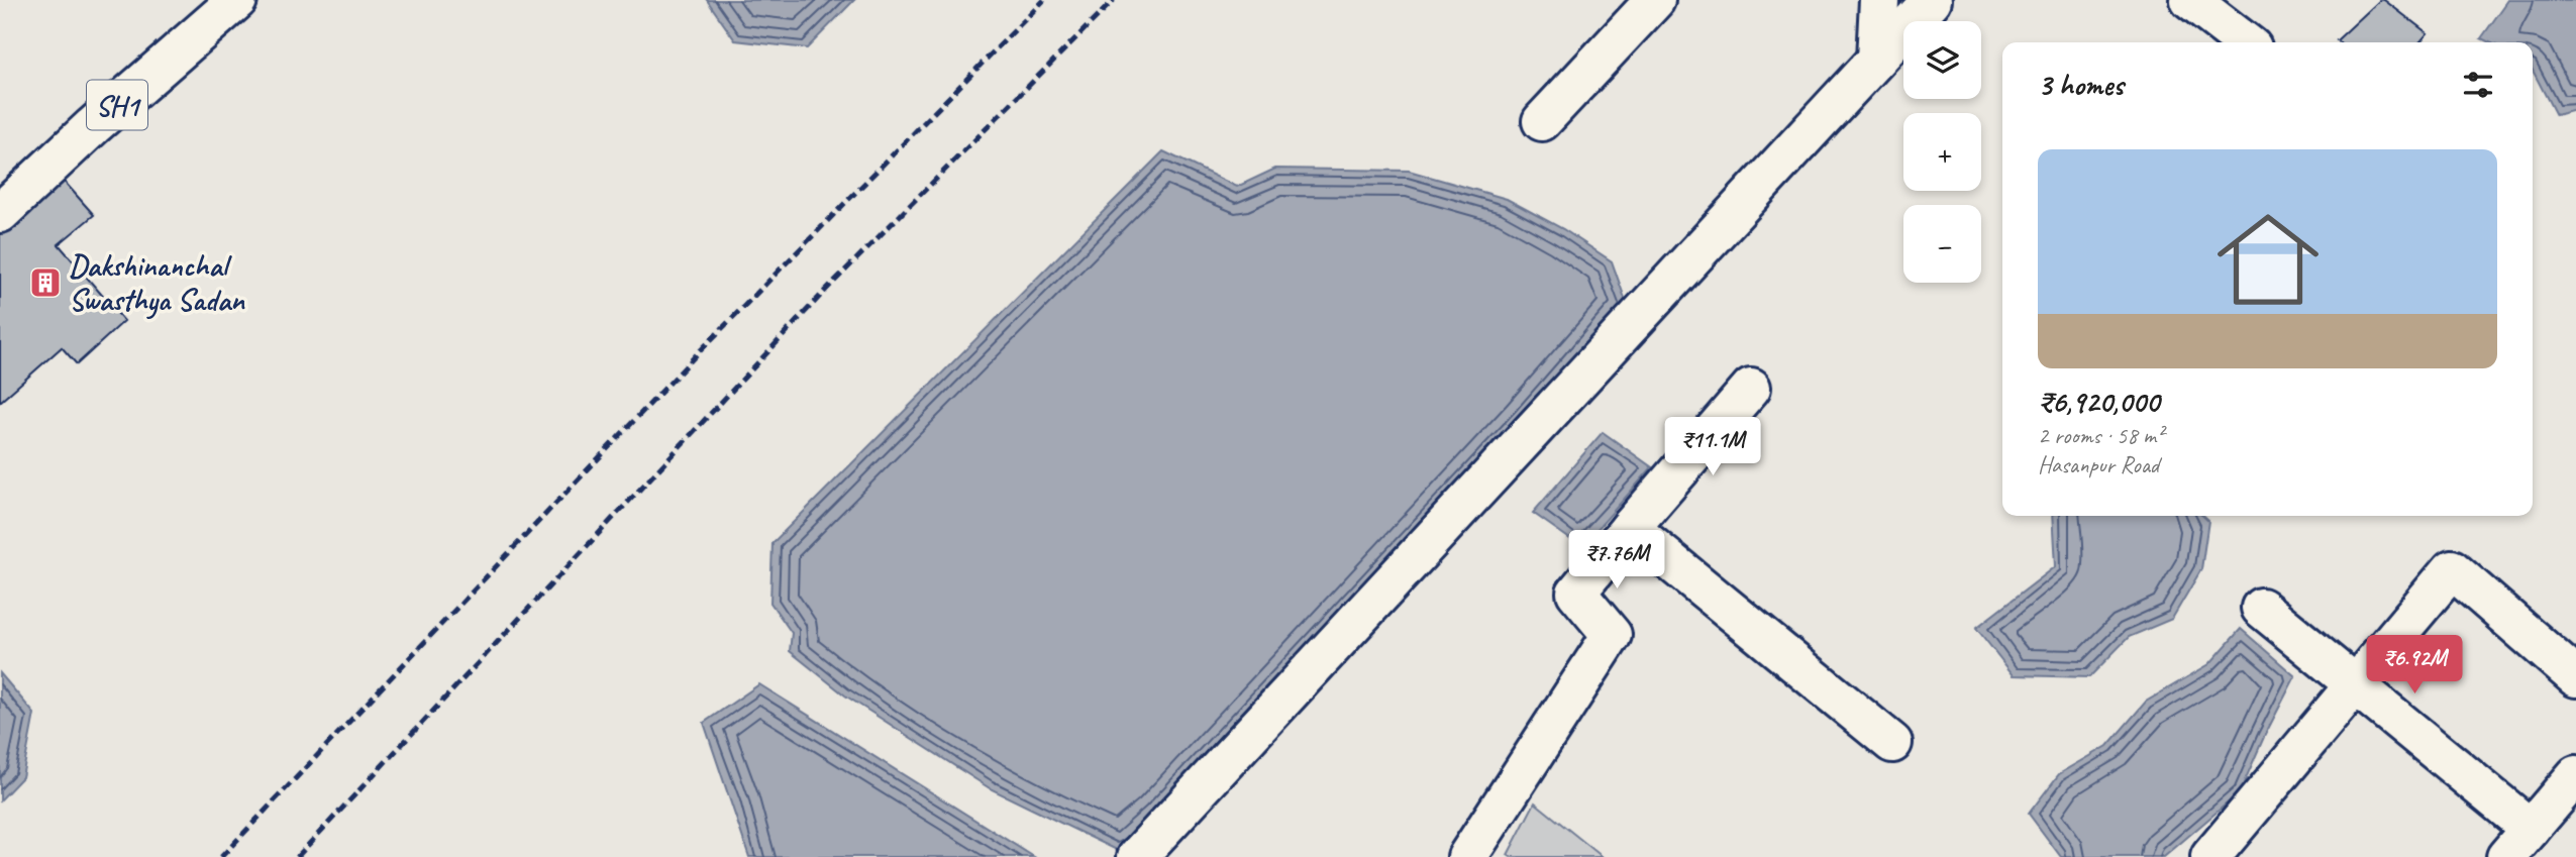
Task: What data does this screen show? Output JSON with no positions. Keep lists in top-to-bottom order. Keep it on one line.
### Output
{"streets":{"street":["SH1"]},"places":{"building":["Dakshinanchal Swasthya Sadan"]},"page":{"map_buttons":["+","−"],"heading":"3 homes","list":[{"name":"₹6,920,000","note":"2 rooms · 58 m² · Hasanpur Road"}],"price":["₹11.1M","₹7.76M","₹6.92M"]}}
